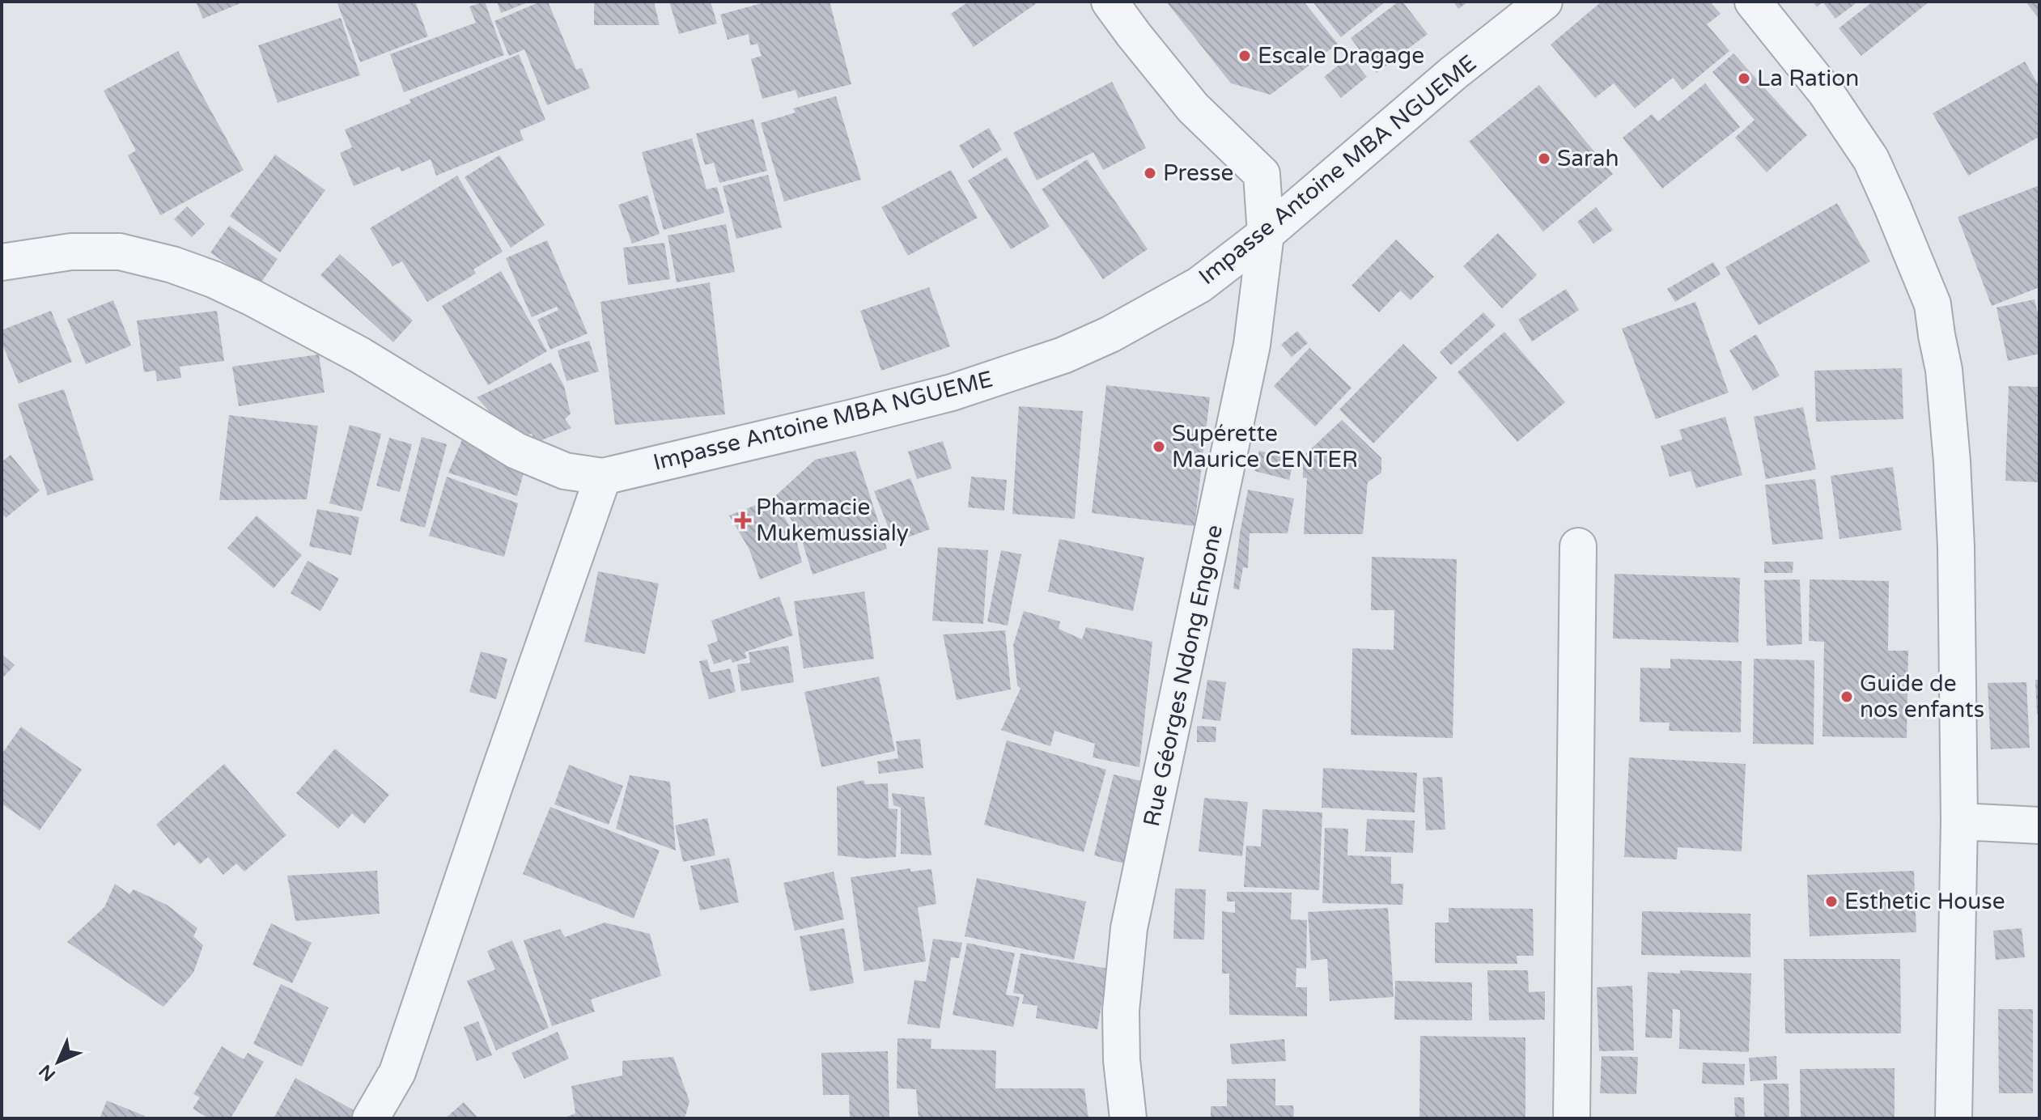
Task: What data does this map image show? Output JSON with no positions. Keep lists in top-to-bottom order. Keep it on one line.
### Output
{"streets":{"street":["Impasse Antoine MBA NGUEME","Rue Géorges Ndong Engone"]},"crossings":[["Impasse Antoine MBA NGUEME","Rue Géorges Ndong Engone"]],"places":{"other":["Escale Dragage","La Ration","Sarah","Presse","Supérette Maurice CENTER","Guide de nos enfants","Esthetic House"],"health":["Pharmacie Mukemussialy"]},"north":"bottom left"}
